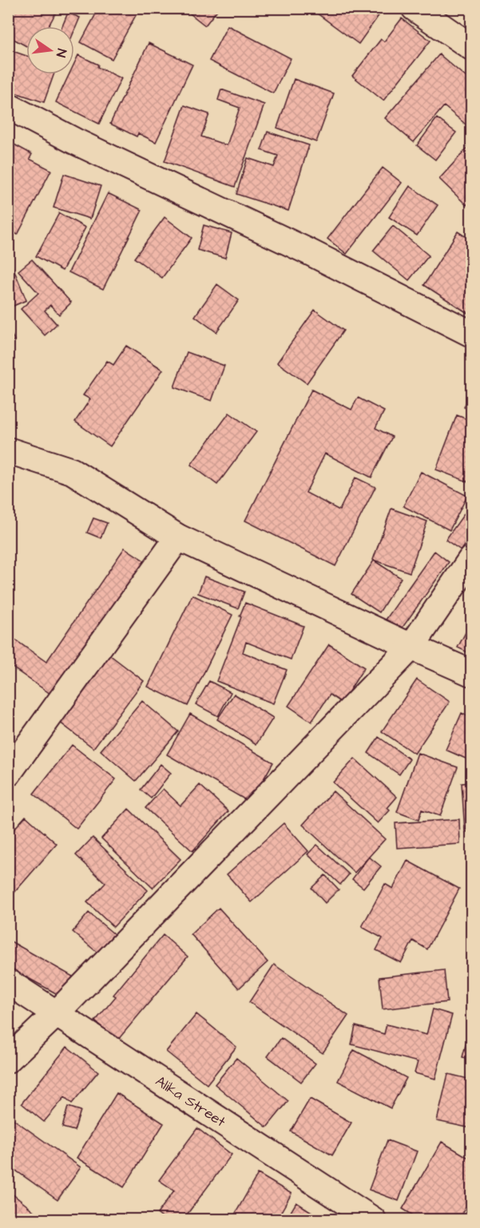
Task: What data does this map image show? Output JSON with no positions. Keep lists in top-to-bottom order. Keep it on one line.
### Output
{"streets":{"street":["Alika Street"]},"north":"right"}
